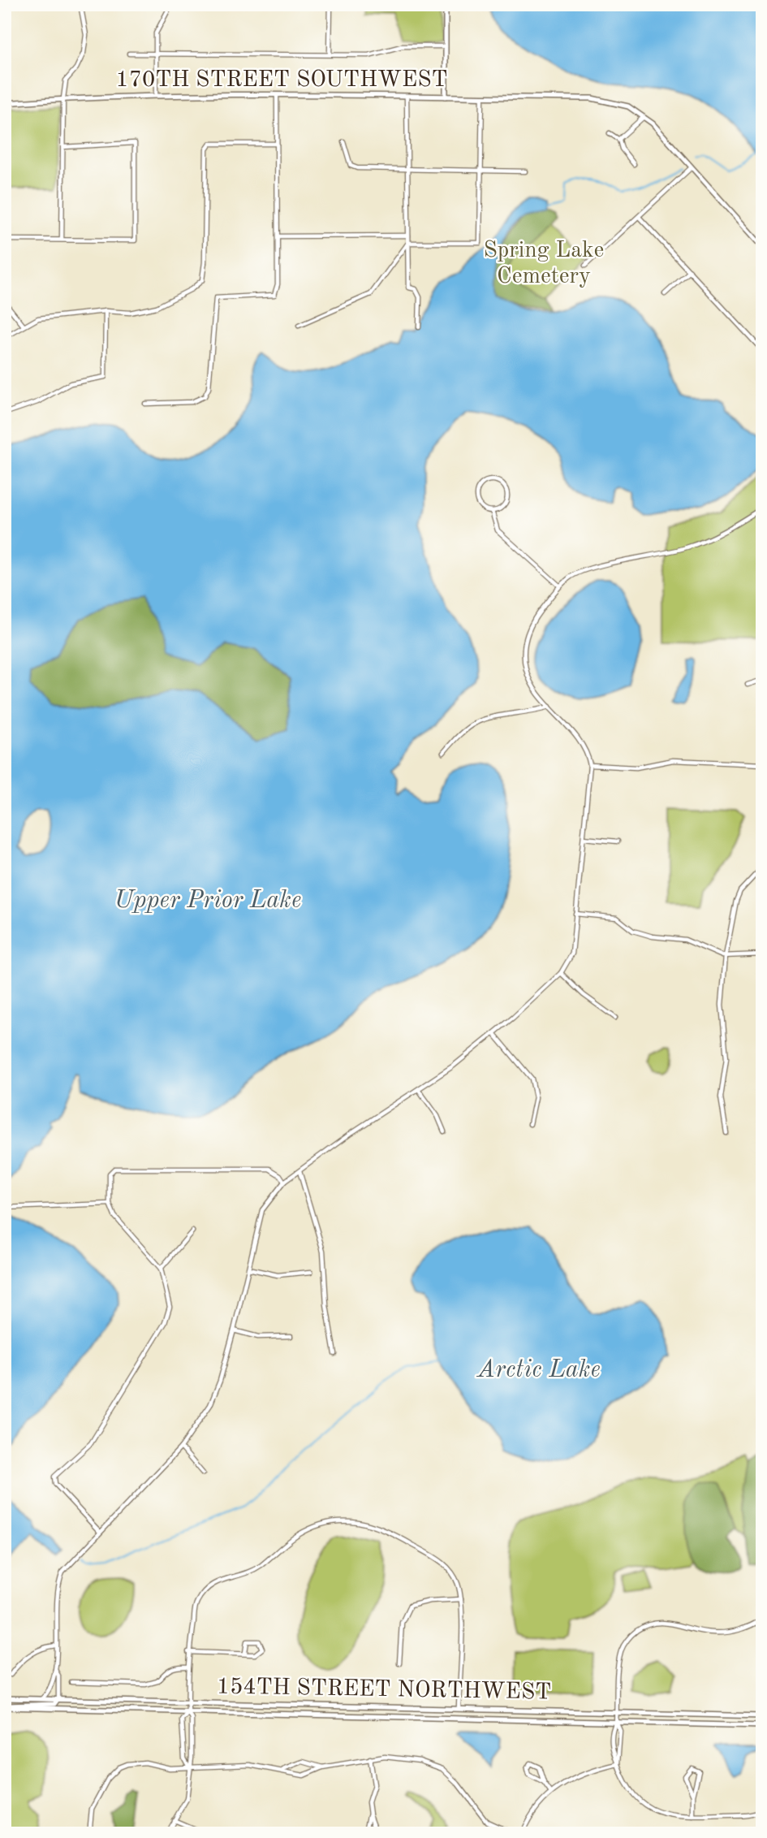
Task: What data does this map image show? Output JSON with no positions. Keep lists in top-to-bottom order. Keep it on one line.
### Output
{"streets":{"street":["170TH STREET SOUTHWEST","154TH STREET NORTHWEST"]},"water":["Upper Prior Lake","Arctic Lake"],"parks":["Spring Lake Cemetery"]}
